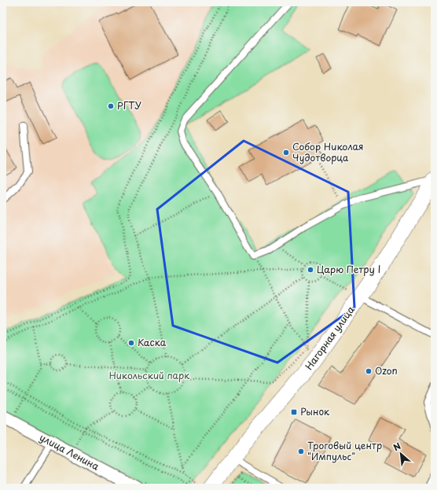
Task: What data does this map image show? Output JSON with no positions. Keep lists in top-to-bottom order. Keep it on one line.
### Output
{"streets":{"street":["Нагорная улица","улица Ленина"]},"parks":["Никольский парк"],"places":{"other":["РГТУ","Собор Николая Чудотворца","Царю Петру I","Каска","Ozon","Троговый центр \"Импульс\""],"transit":["Рынок"]},"north":"top left"}
